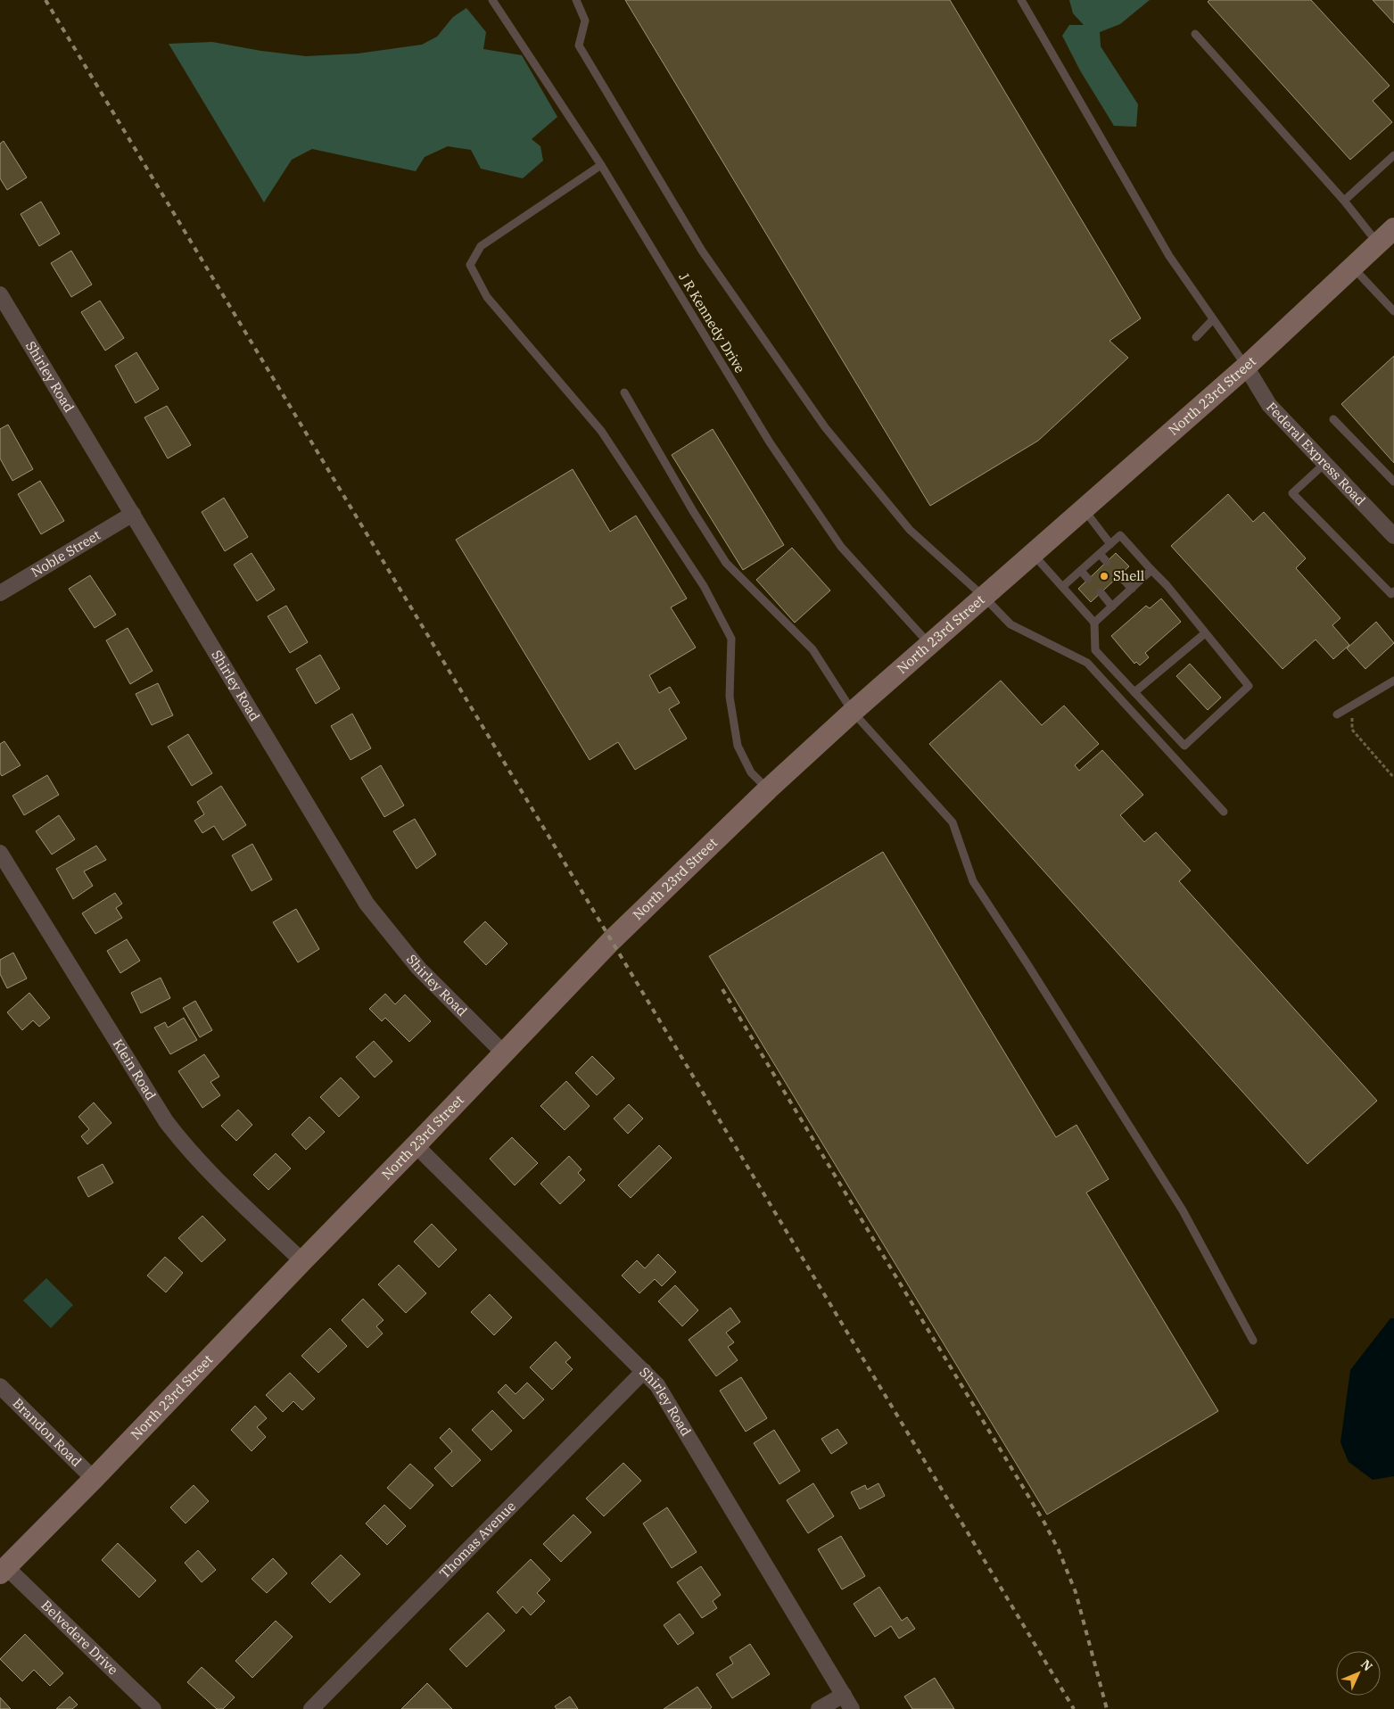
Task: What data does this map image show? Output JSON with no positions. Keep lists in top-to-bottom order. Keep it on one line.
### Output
{"streets":{"main road":["North 23rd Street"],"street":["Shirley Road","Federal Express Road","Noble Street","Klein Road","Brandon Road","Thomas Avenue","Belvedere Drive"],"lane":["J R Kennedy Drive"]},"crossings":[["J R Kennedy Drive","North 23rd Street"],["Shirley Road","North 23rd Street"],["Shirley Road","Noble Street"],["Shirley Road","Thomas Avenue"],["North 23rd Street","Federal Express Road"],["North 23rd Street","Klein Road"],["North 23rd Street","Brandon Road"],["North 23rd Street","Belvedere Drive"]],"places":["Shell"],"north":"top right"}
